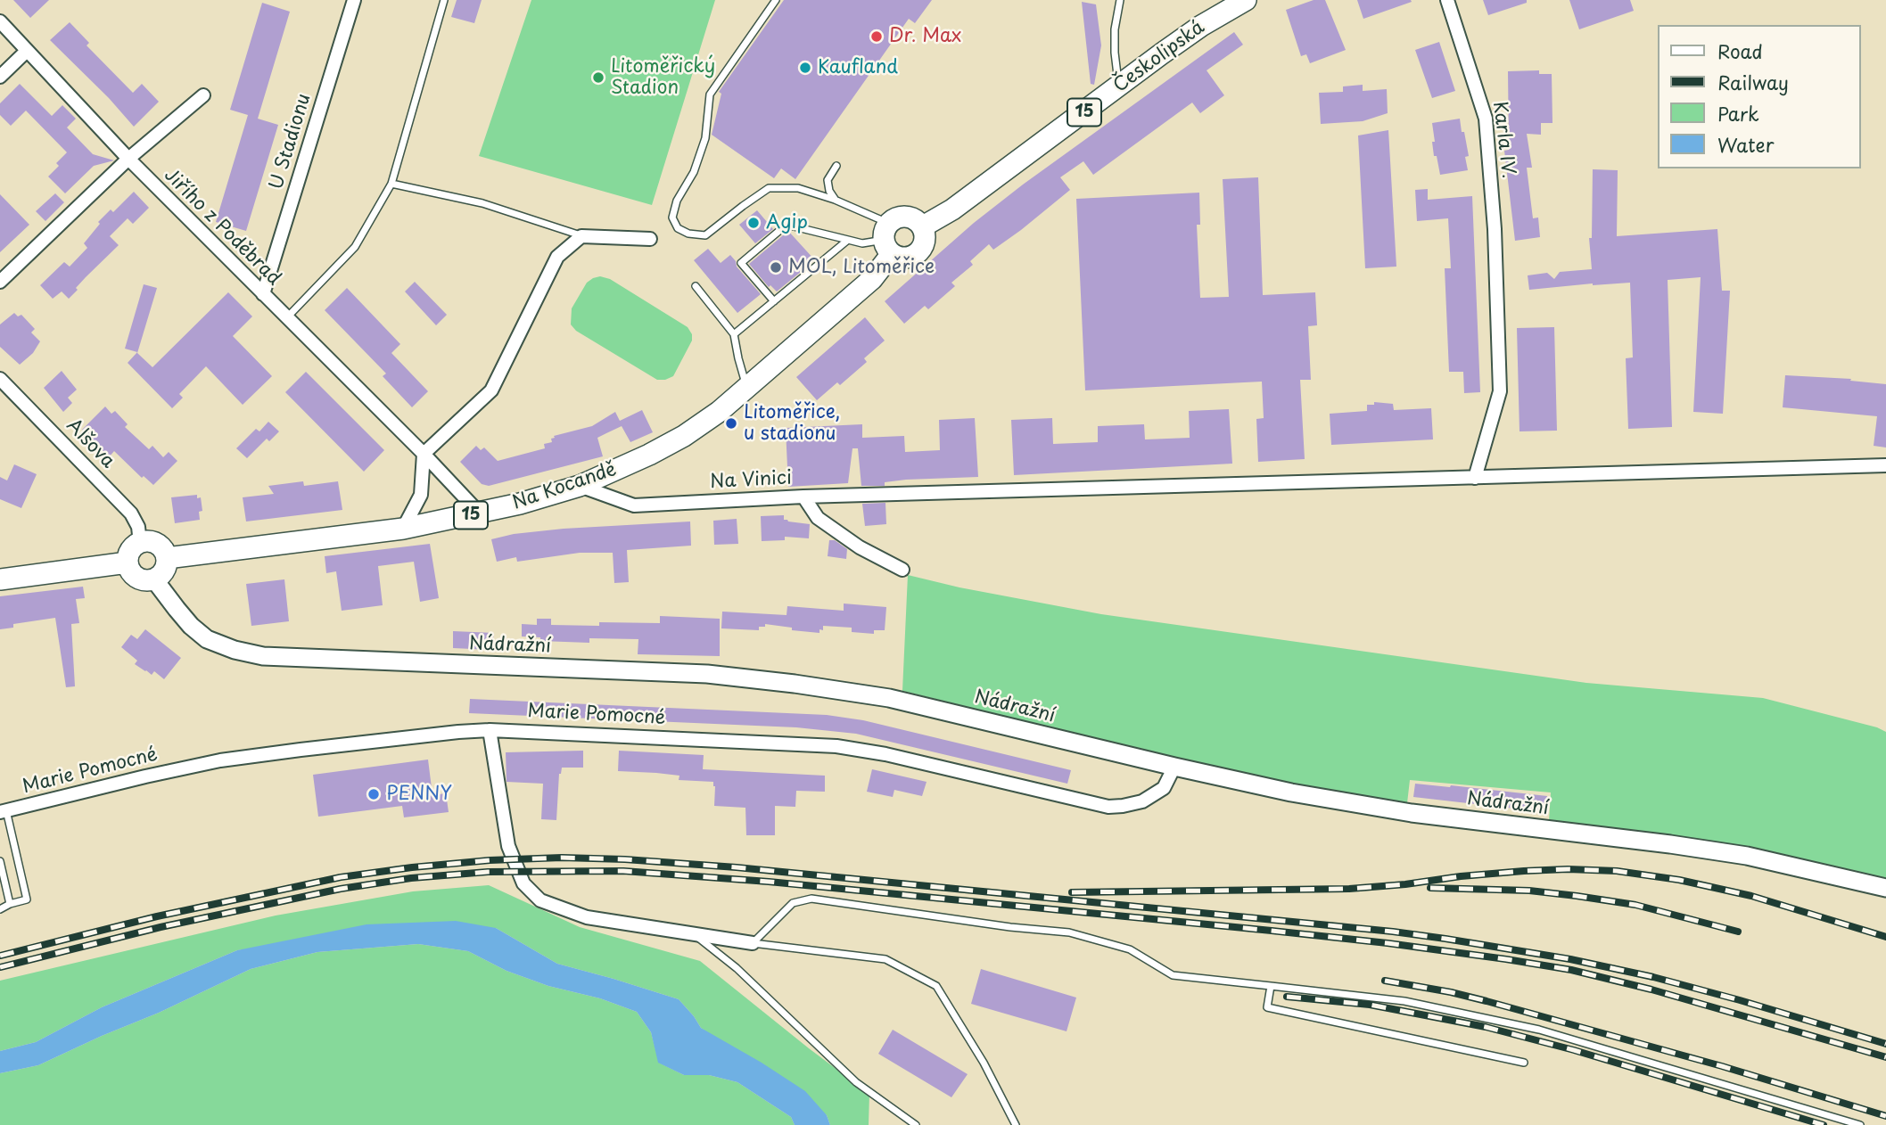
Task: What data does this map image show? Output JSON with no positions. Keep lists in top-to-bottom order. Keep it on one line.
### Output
{"streets":{"main road":["Českolipská","15","Na Kocandě","Nádražní"],"street":["Karla IV.","U Stadionu","Jiřího z Poděbrad","Alšova","Na Vinici","Marie Pomocné"]},"crossings":[["Českolipská","Na Kocandě"],["U Stadionu","Jiřího z Poděbrad"],["Jiřího z Poděbrad","Na Kocandě"],["Alšova","Na Kocandě"],["Alšova","Nádražní"],["Na Vinici","Na Kocandě"],["Na Kocandě","Nádražní"],["Nádražní","Marie Pomocné"]],"places":["Dr. Max","Kaufland","Litoměřický Stadion","Agip","MOL, Litoměřice","Litoměřice, u stadionu","PENNY"],"legend":["Road","Railway","Park","Water"]}
